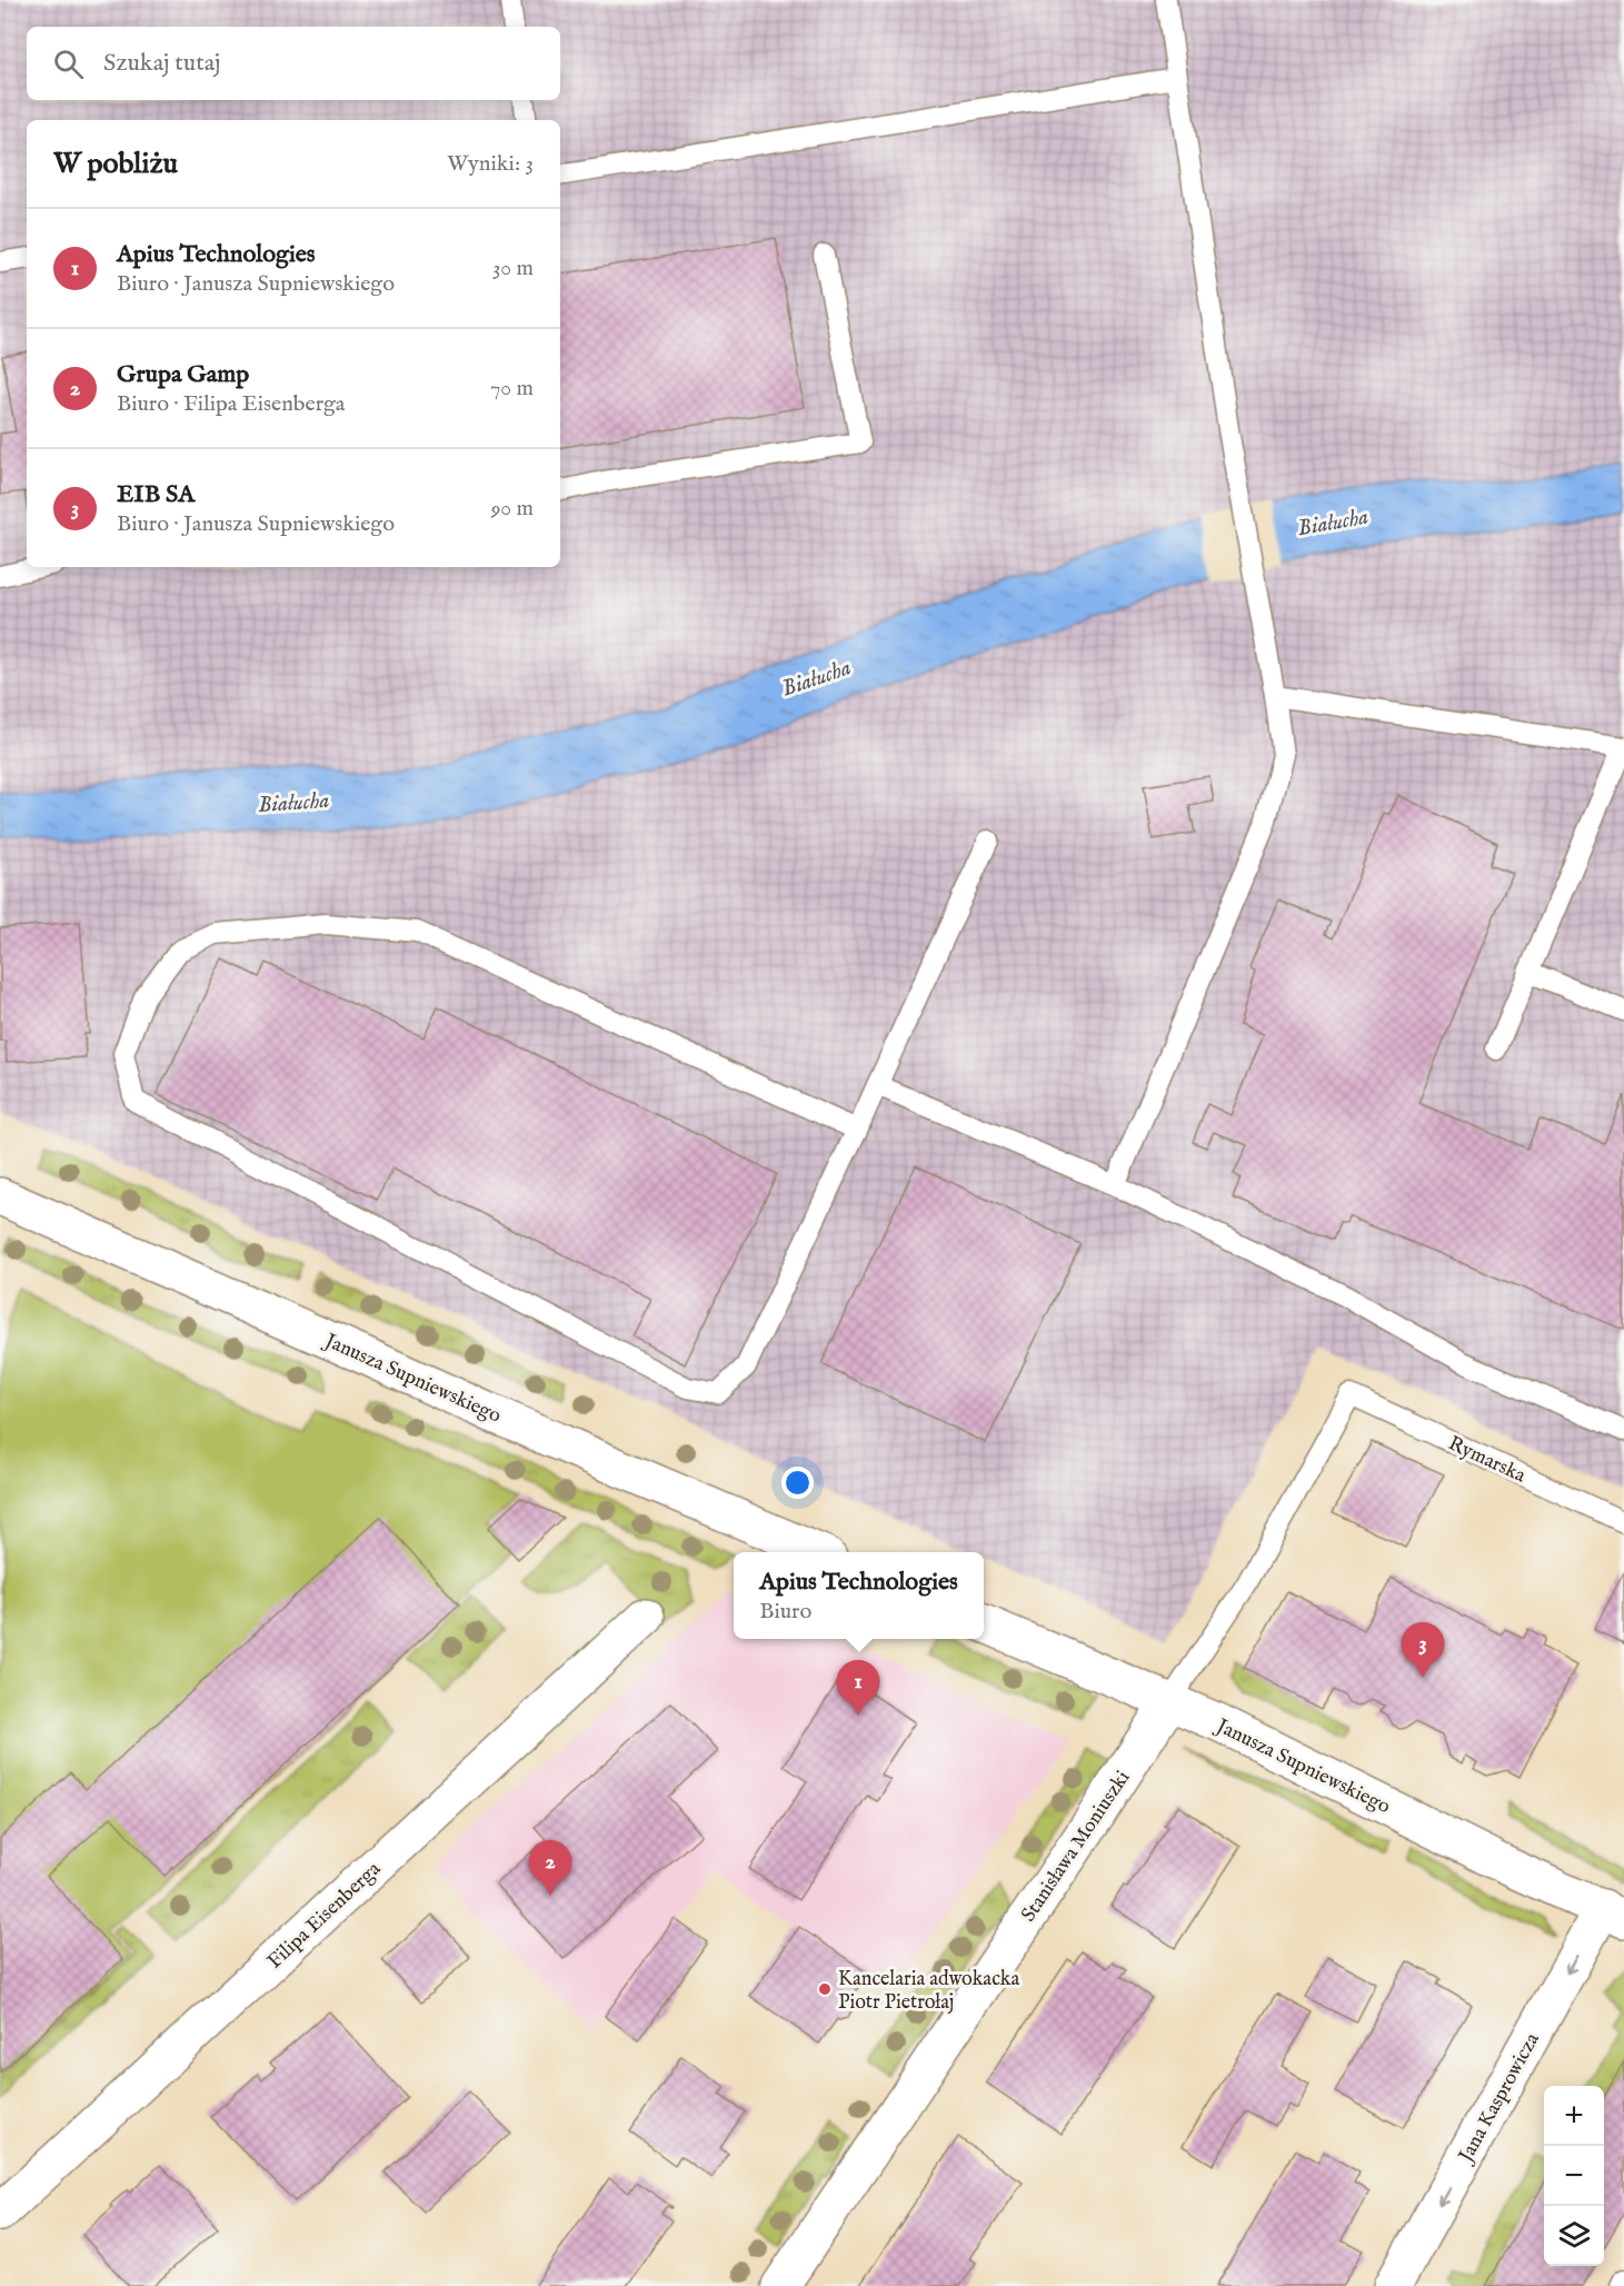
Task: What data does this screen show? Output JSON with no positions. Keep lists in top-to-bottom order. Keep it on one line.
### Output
{"streets":{"street":["Janusza Supniewskiego","Stanisława Moniuszki","Filipa Eisenberga","Jana Kasprowicza"],"lane":["Rymarska"]},"crossings":[["Janusza Supniewskiego","Stanisława Moniuszki"],["Janusza Supniewskiego","Jana Kasprowicza"],["Rymarska","Stanisława Moniuszki"]],"one_way":["Jana Kasprowicza"],"water":["Białucha"],"places":["Kancelaria adwokacka Piotr Pietrołaj"],"page":{"search":"Szukaj tutaj","heading":["W pobliżu","Wyniki: 3"],"list":[{"mark":"1","name":"Apius Technologies","note":"Biuro · Janusza Supniewskiego","value":"30 m"},{"mark":"2","name":"Grupa Gamp","note":"Biuro · Filipa Eisenberga","value":"70 m"},{"mark":"3","name":"EIB SA","note":"Biuro · Janusza Supniewskiego","value":"90 m"}],"popup":["Apius Technologies","Biuro"],"pins":["3","1","2"],"map_buttons":["+","−"]}}
